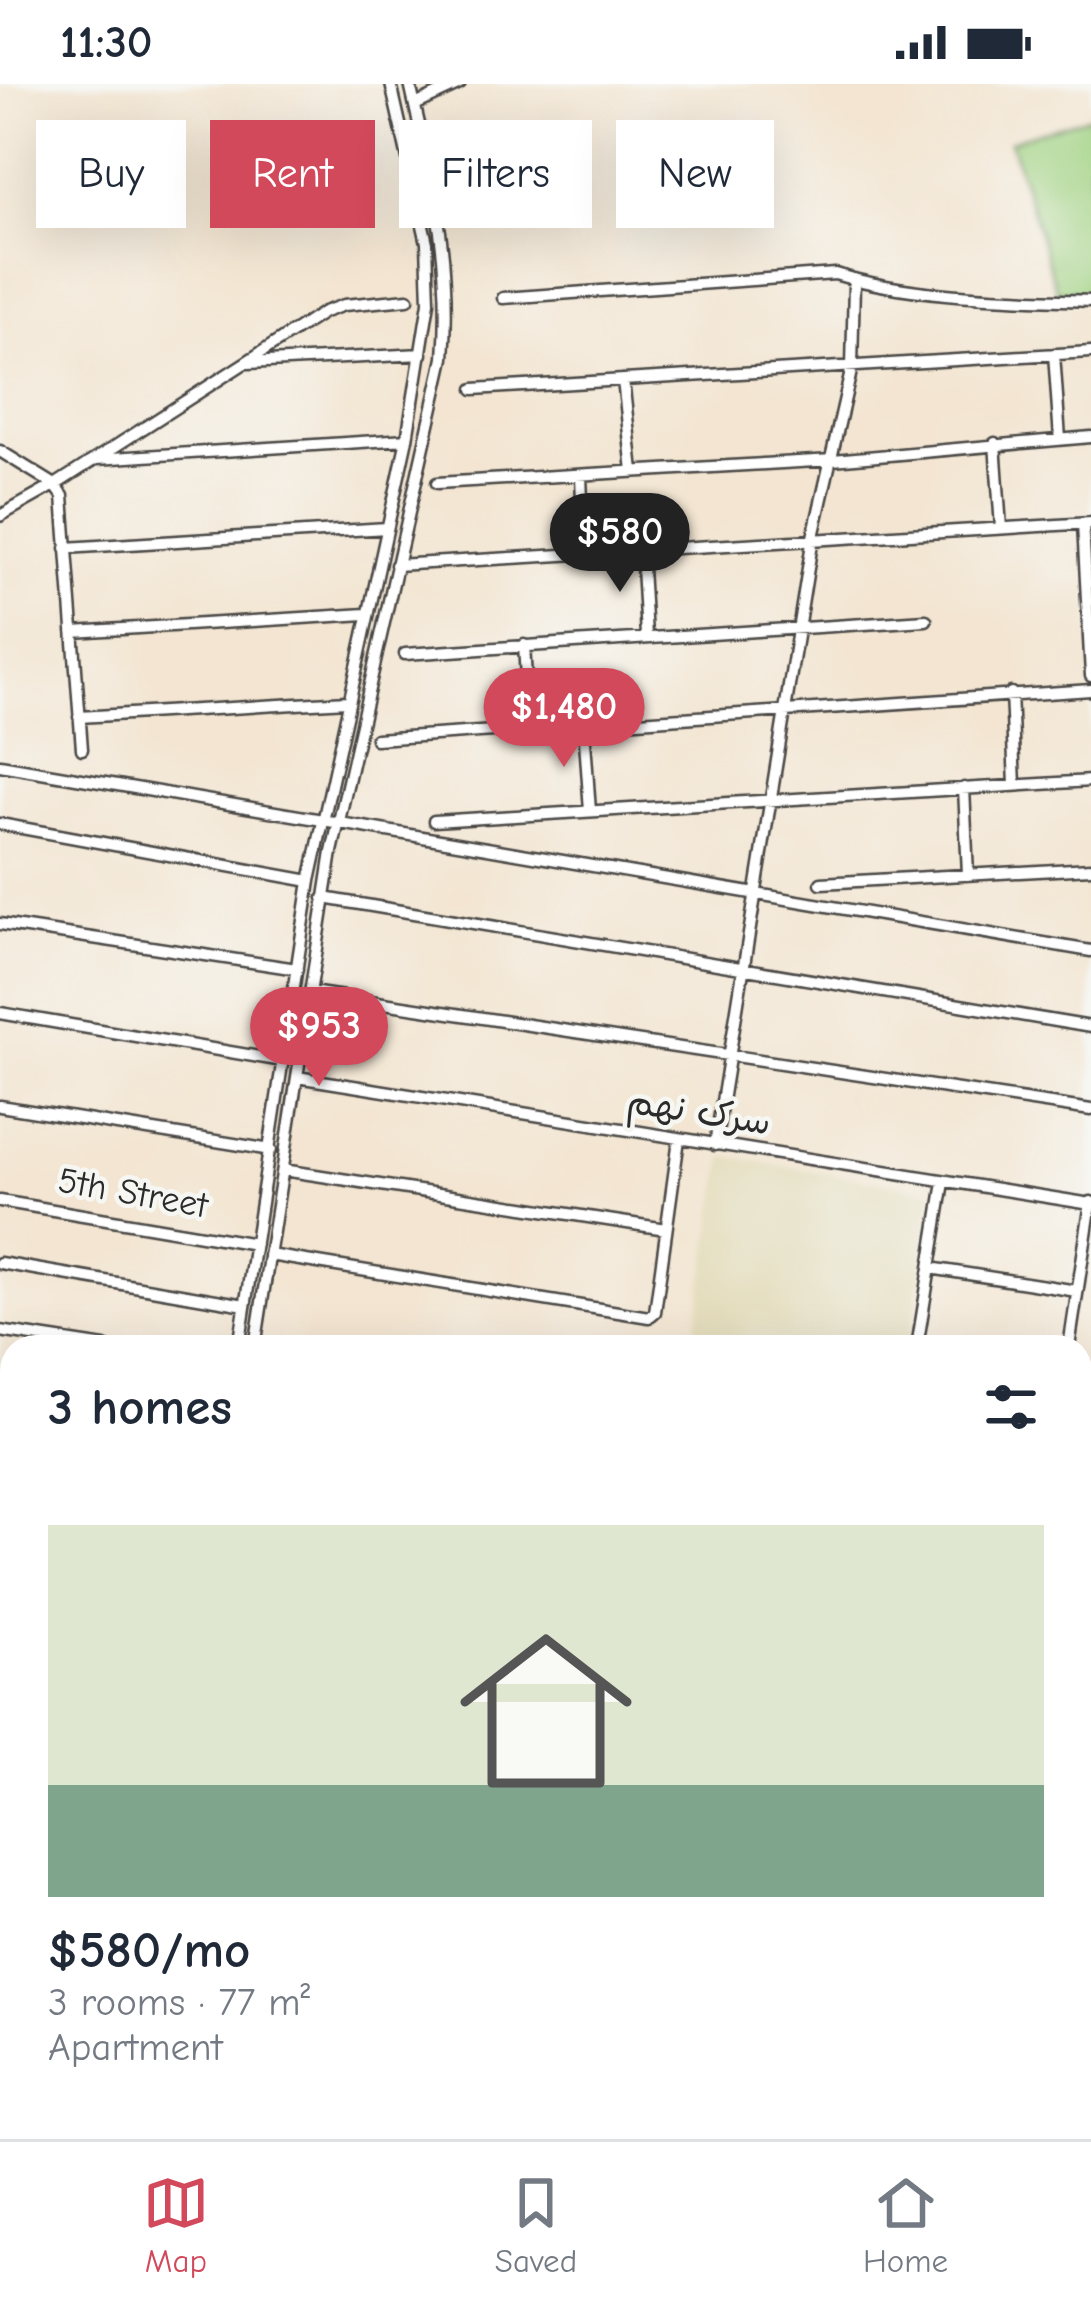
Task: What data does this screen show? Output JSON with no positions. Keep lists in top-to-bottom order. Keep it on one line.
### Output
{"streets":{"street":["سرک نهم","5th Street"]},"page":{"status":"11:30","chip":["Buy","Rent","Filters","New"],"price":["$580","$1,480","$953"],"heading":"3 homes","list":[{"name":"$580/mo","note":"3 rooms · 77 m² · Apartment"}],"tabs":["Map","Saved","Home"]}}
